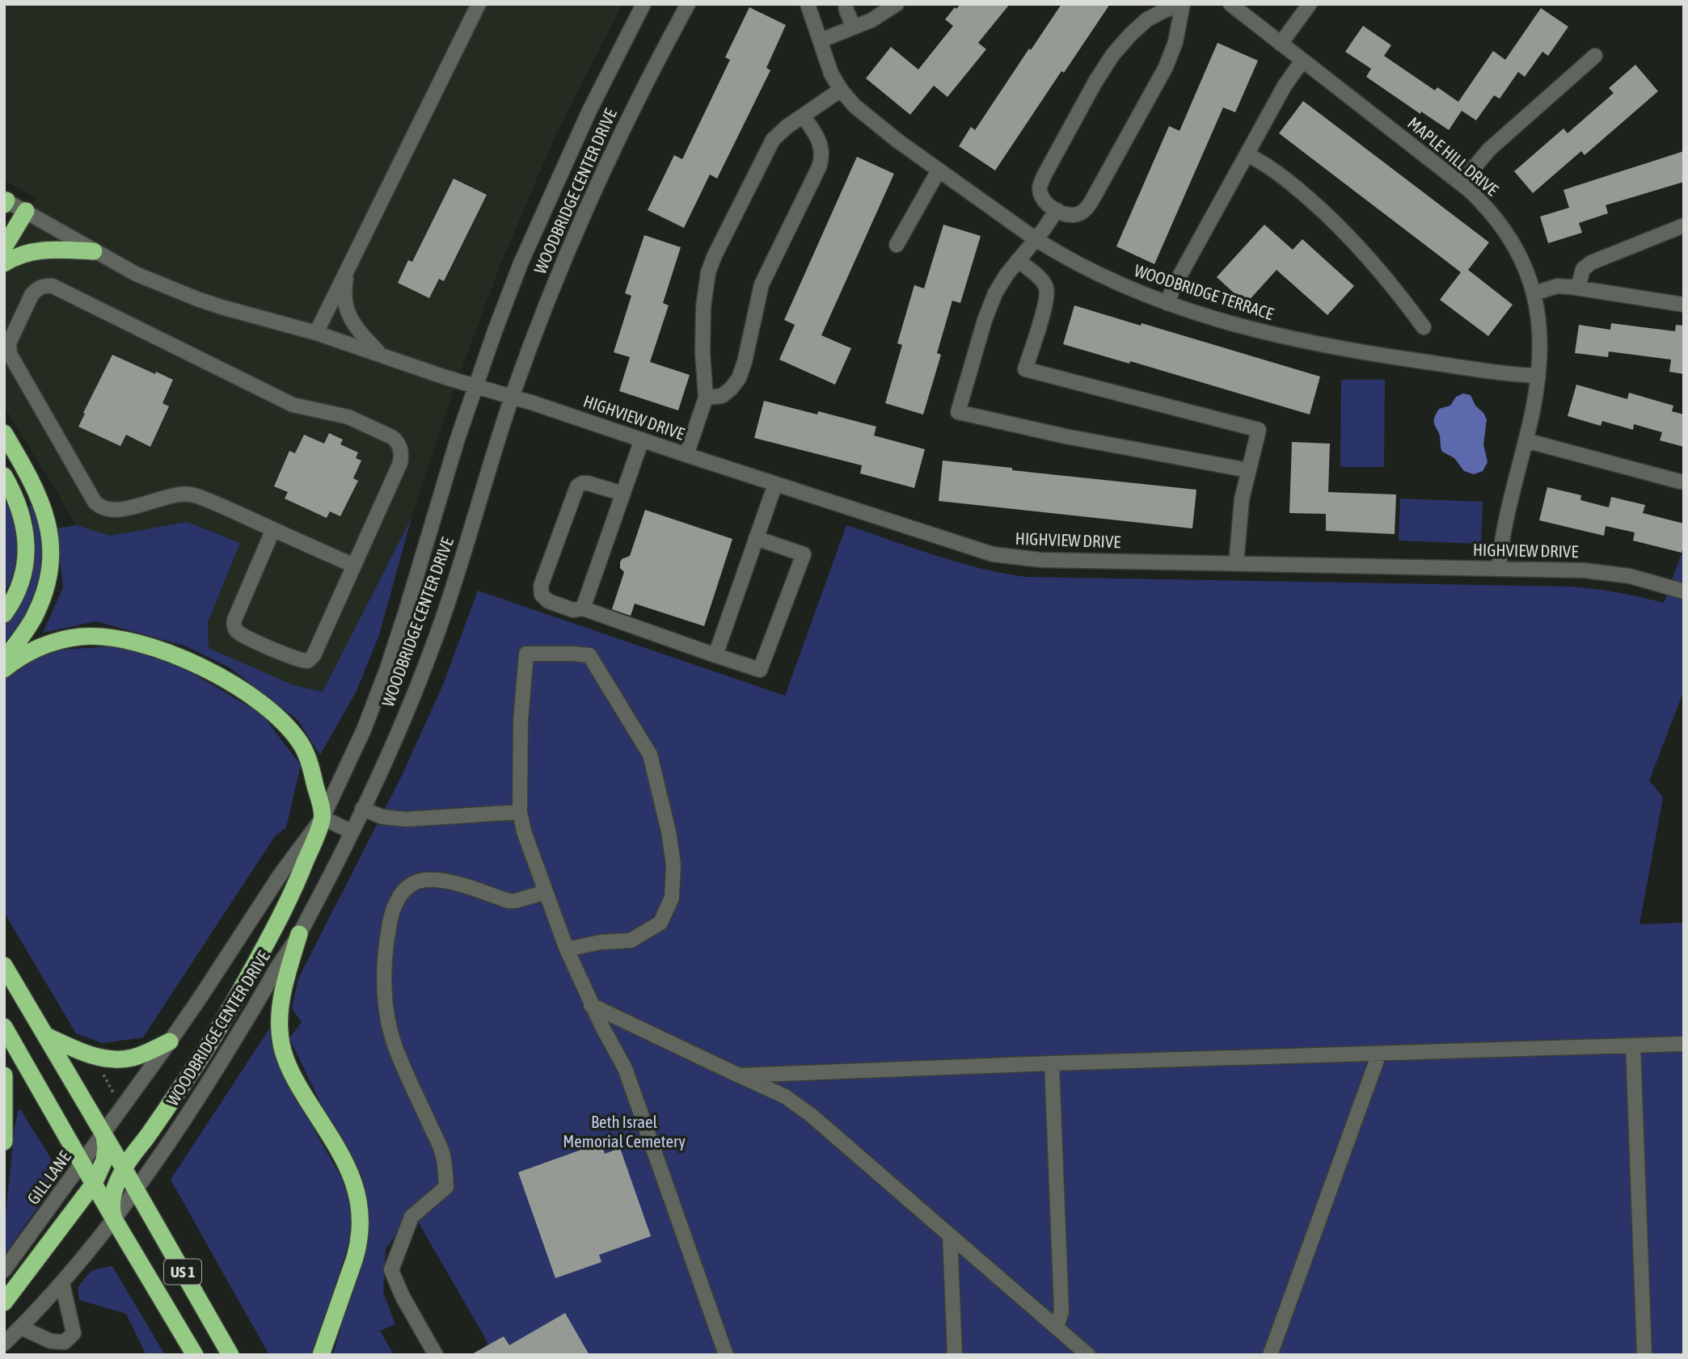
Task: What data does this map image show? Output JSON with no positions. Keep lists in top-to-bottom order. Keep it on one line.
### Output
{"streets":{"highway":["US 1"],"street":["MAPLE HILL DRIVE","WOODBRIDGE CENTER DRIVE","WOODBRIDGE TERRACE","HIGHVIEW DRIVE","GILL LANE"]},"crossings":[["MAPLE HILL DRIVE","WOODBRIDGE TERRACE"],["MAPLE HILL DRIVE","HIGHVIEW DRIVE"],["WOODBRIDGE CENTER DRIVE","HIGHVIEW DRIVE"],["WOODBRIDGE CENTER DRIVE","GILL LANE"],["WOODBRIDGE CENTER DRIVE","US 1"],["GILL LANE","US 1"]],"parks":["Beth Israel Memorial Cemetery"]}
